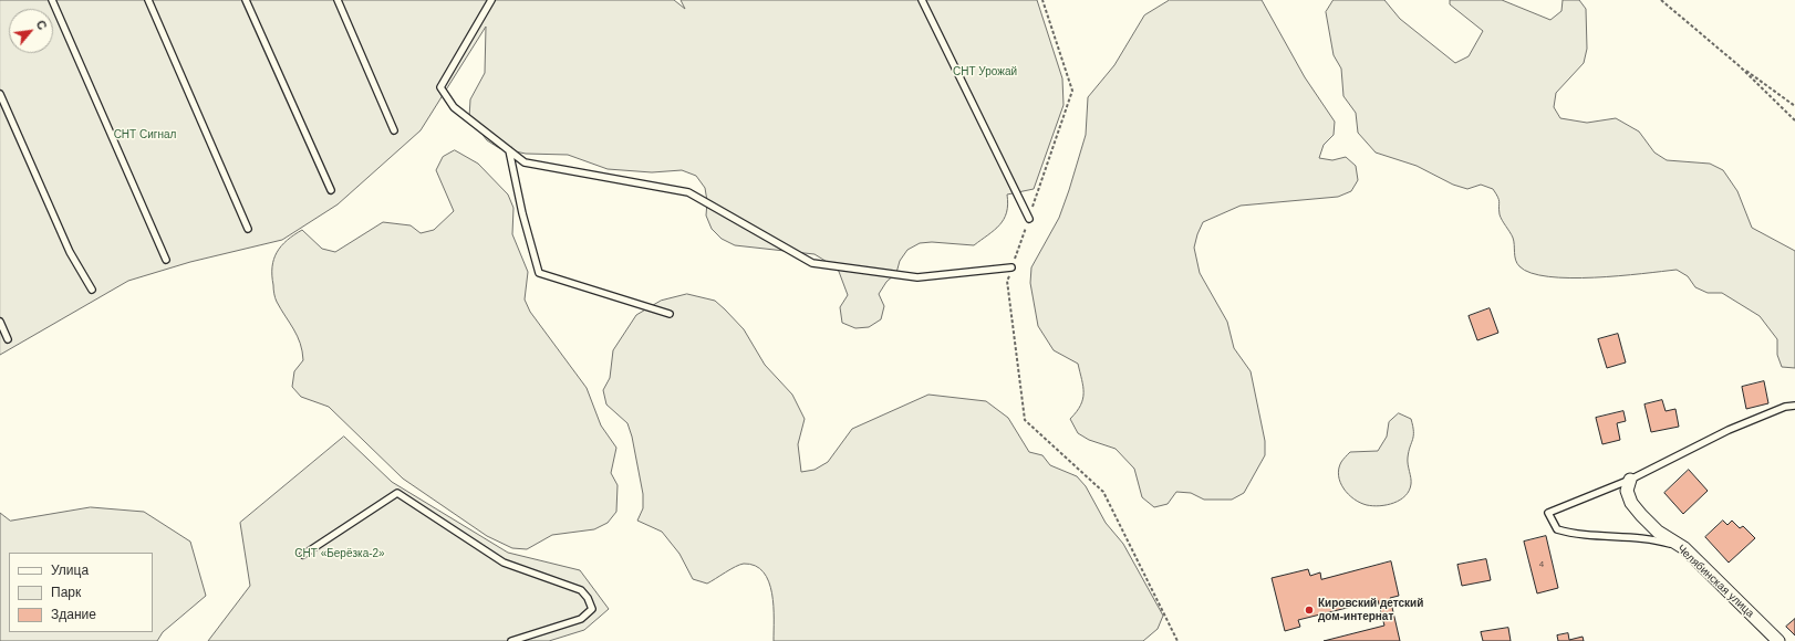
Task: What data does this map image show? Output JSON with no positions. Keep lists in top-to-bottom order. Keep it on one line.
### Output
{"streets":{"street":["Челябинская улица"]},"parks":["СНТ Урожай","СНТ Сигнал","СНТ «Берёзка-2»"],"places":["Кировский детский дом-интернат"],"house_numbers":["4"],"legend":["Улица","Парк","Здание"],"north":"top right"}
